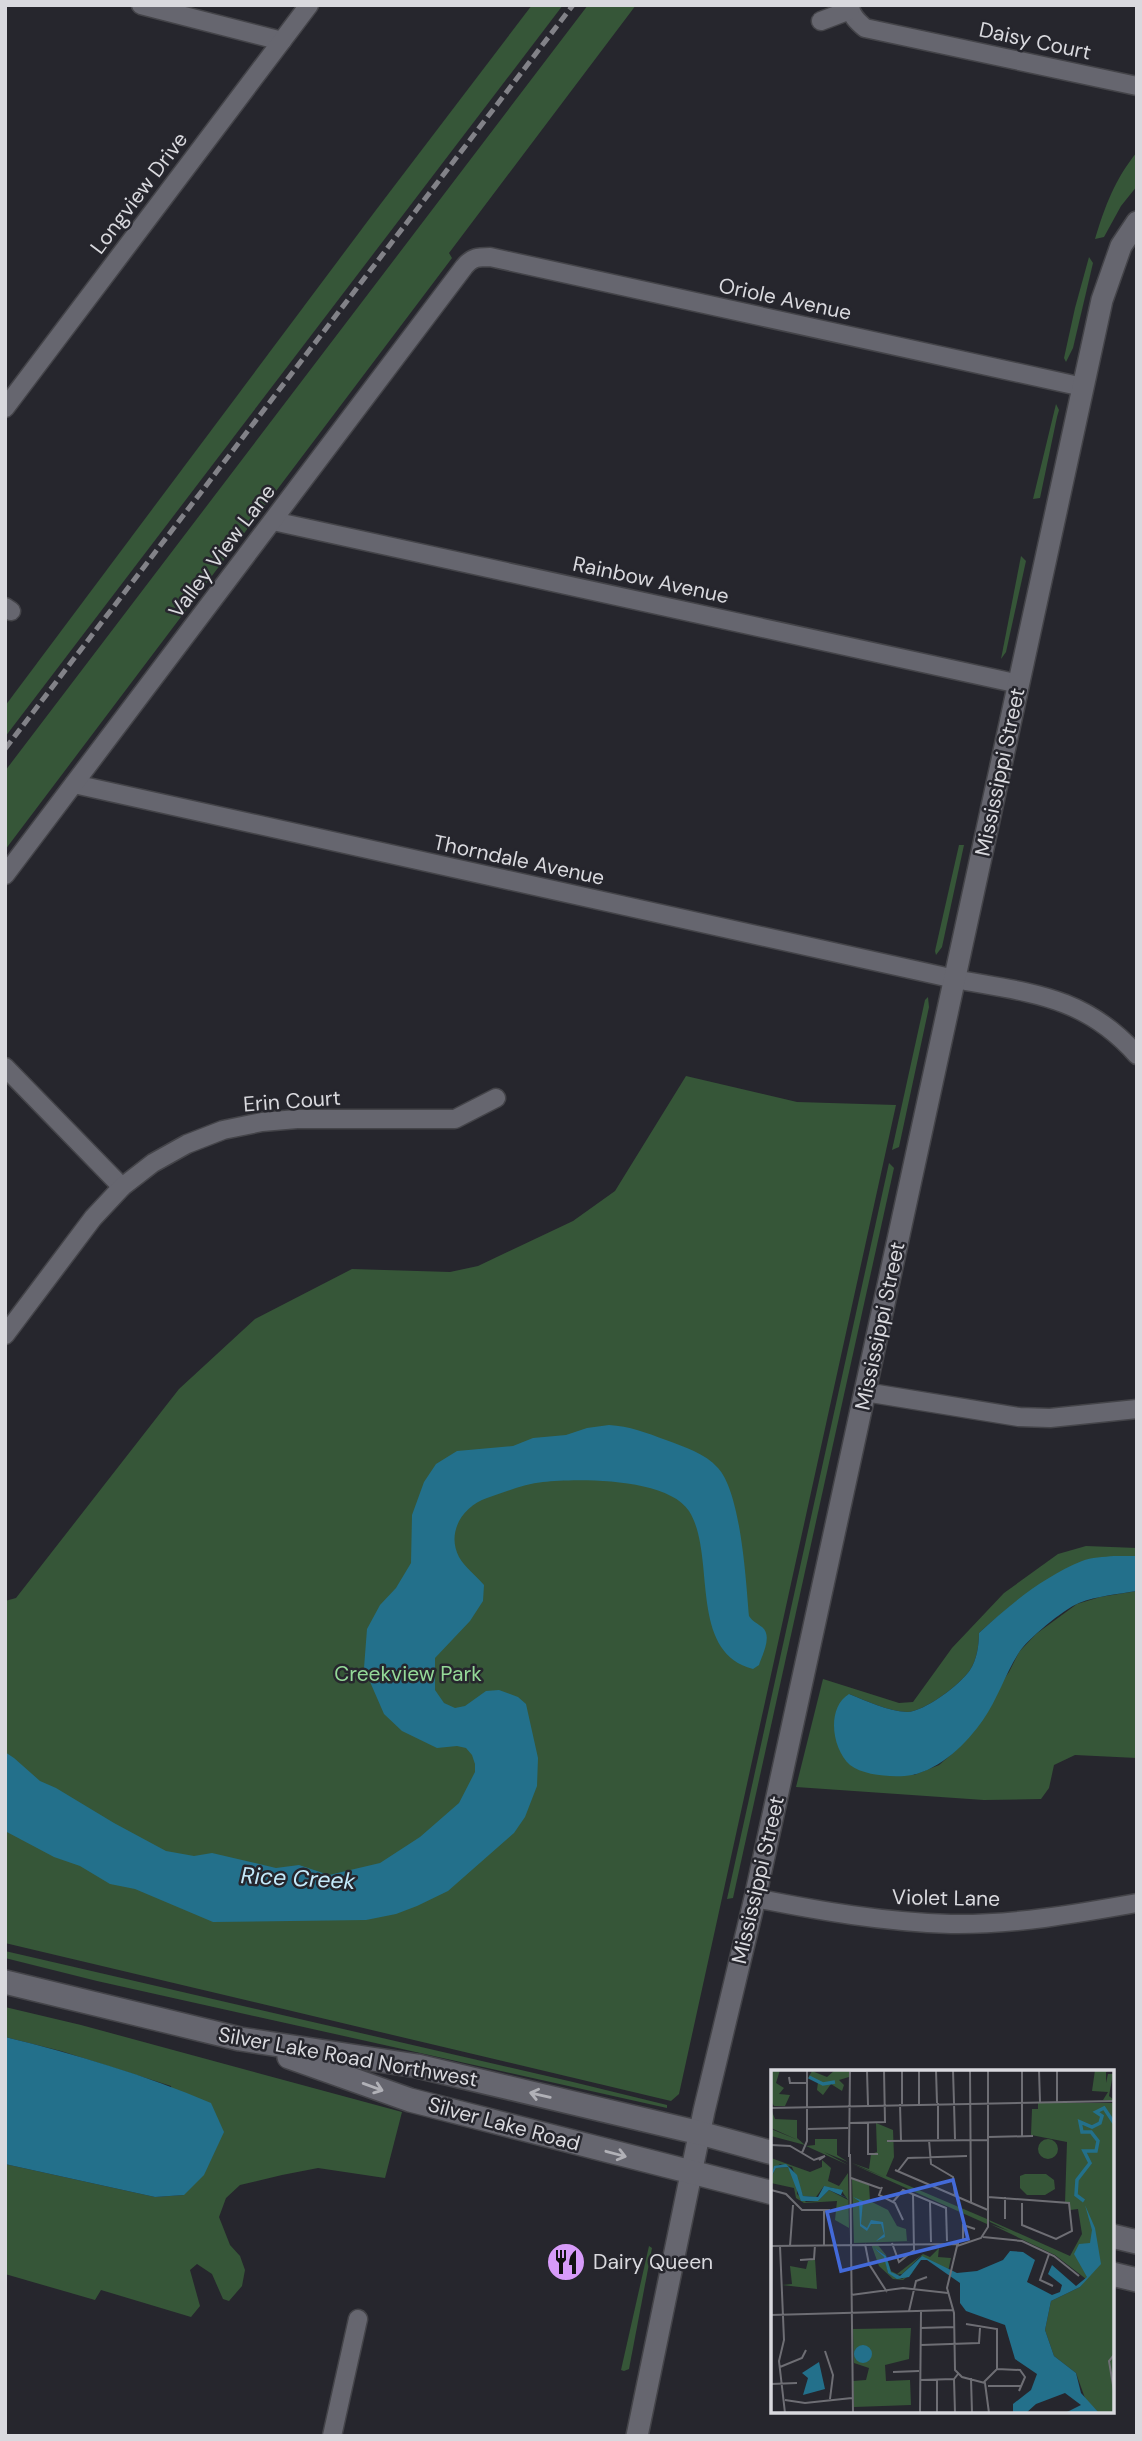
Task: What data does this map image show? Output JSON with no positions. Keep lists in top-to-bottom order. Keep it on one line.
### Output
{"streets":{"main road":["Silver Lake Road Northwest","Silver Lake Road"],"street":["Daisy Court","Longview Drive","Oriole Avenue","Valley View Lane","Rainbow Avenue","Mississippi Street","Thorndale Avenue","Erin Court","Violet Lane"]},"crossings":[["Oriole Avenue","Valley View Lane"],["Oriole Avenue","Mississippi Street"],["Valley View Lane","Rainbow Avenue"],["Valley View Lane","Thorndale Avenue"],["Rainbow Avenue","Mississippi Street"],["Mississippi Street","Thorndale Avenue"],["Mississippi Street","Violet Lane"],["Mississippi Street","Silver Lake Road Northwest"],["Mississippi Street","Silver Lake Road"],["Silver Lake Road Northwest","Silver Lake Road"]],"one_way":["Silver Lake Road Northwest","Silver Lake Road"],"water":["Rice Creek"],"parks":["Creekview Park"],"places":{"restaurant":["Dairy Queen"]}}
